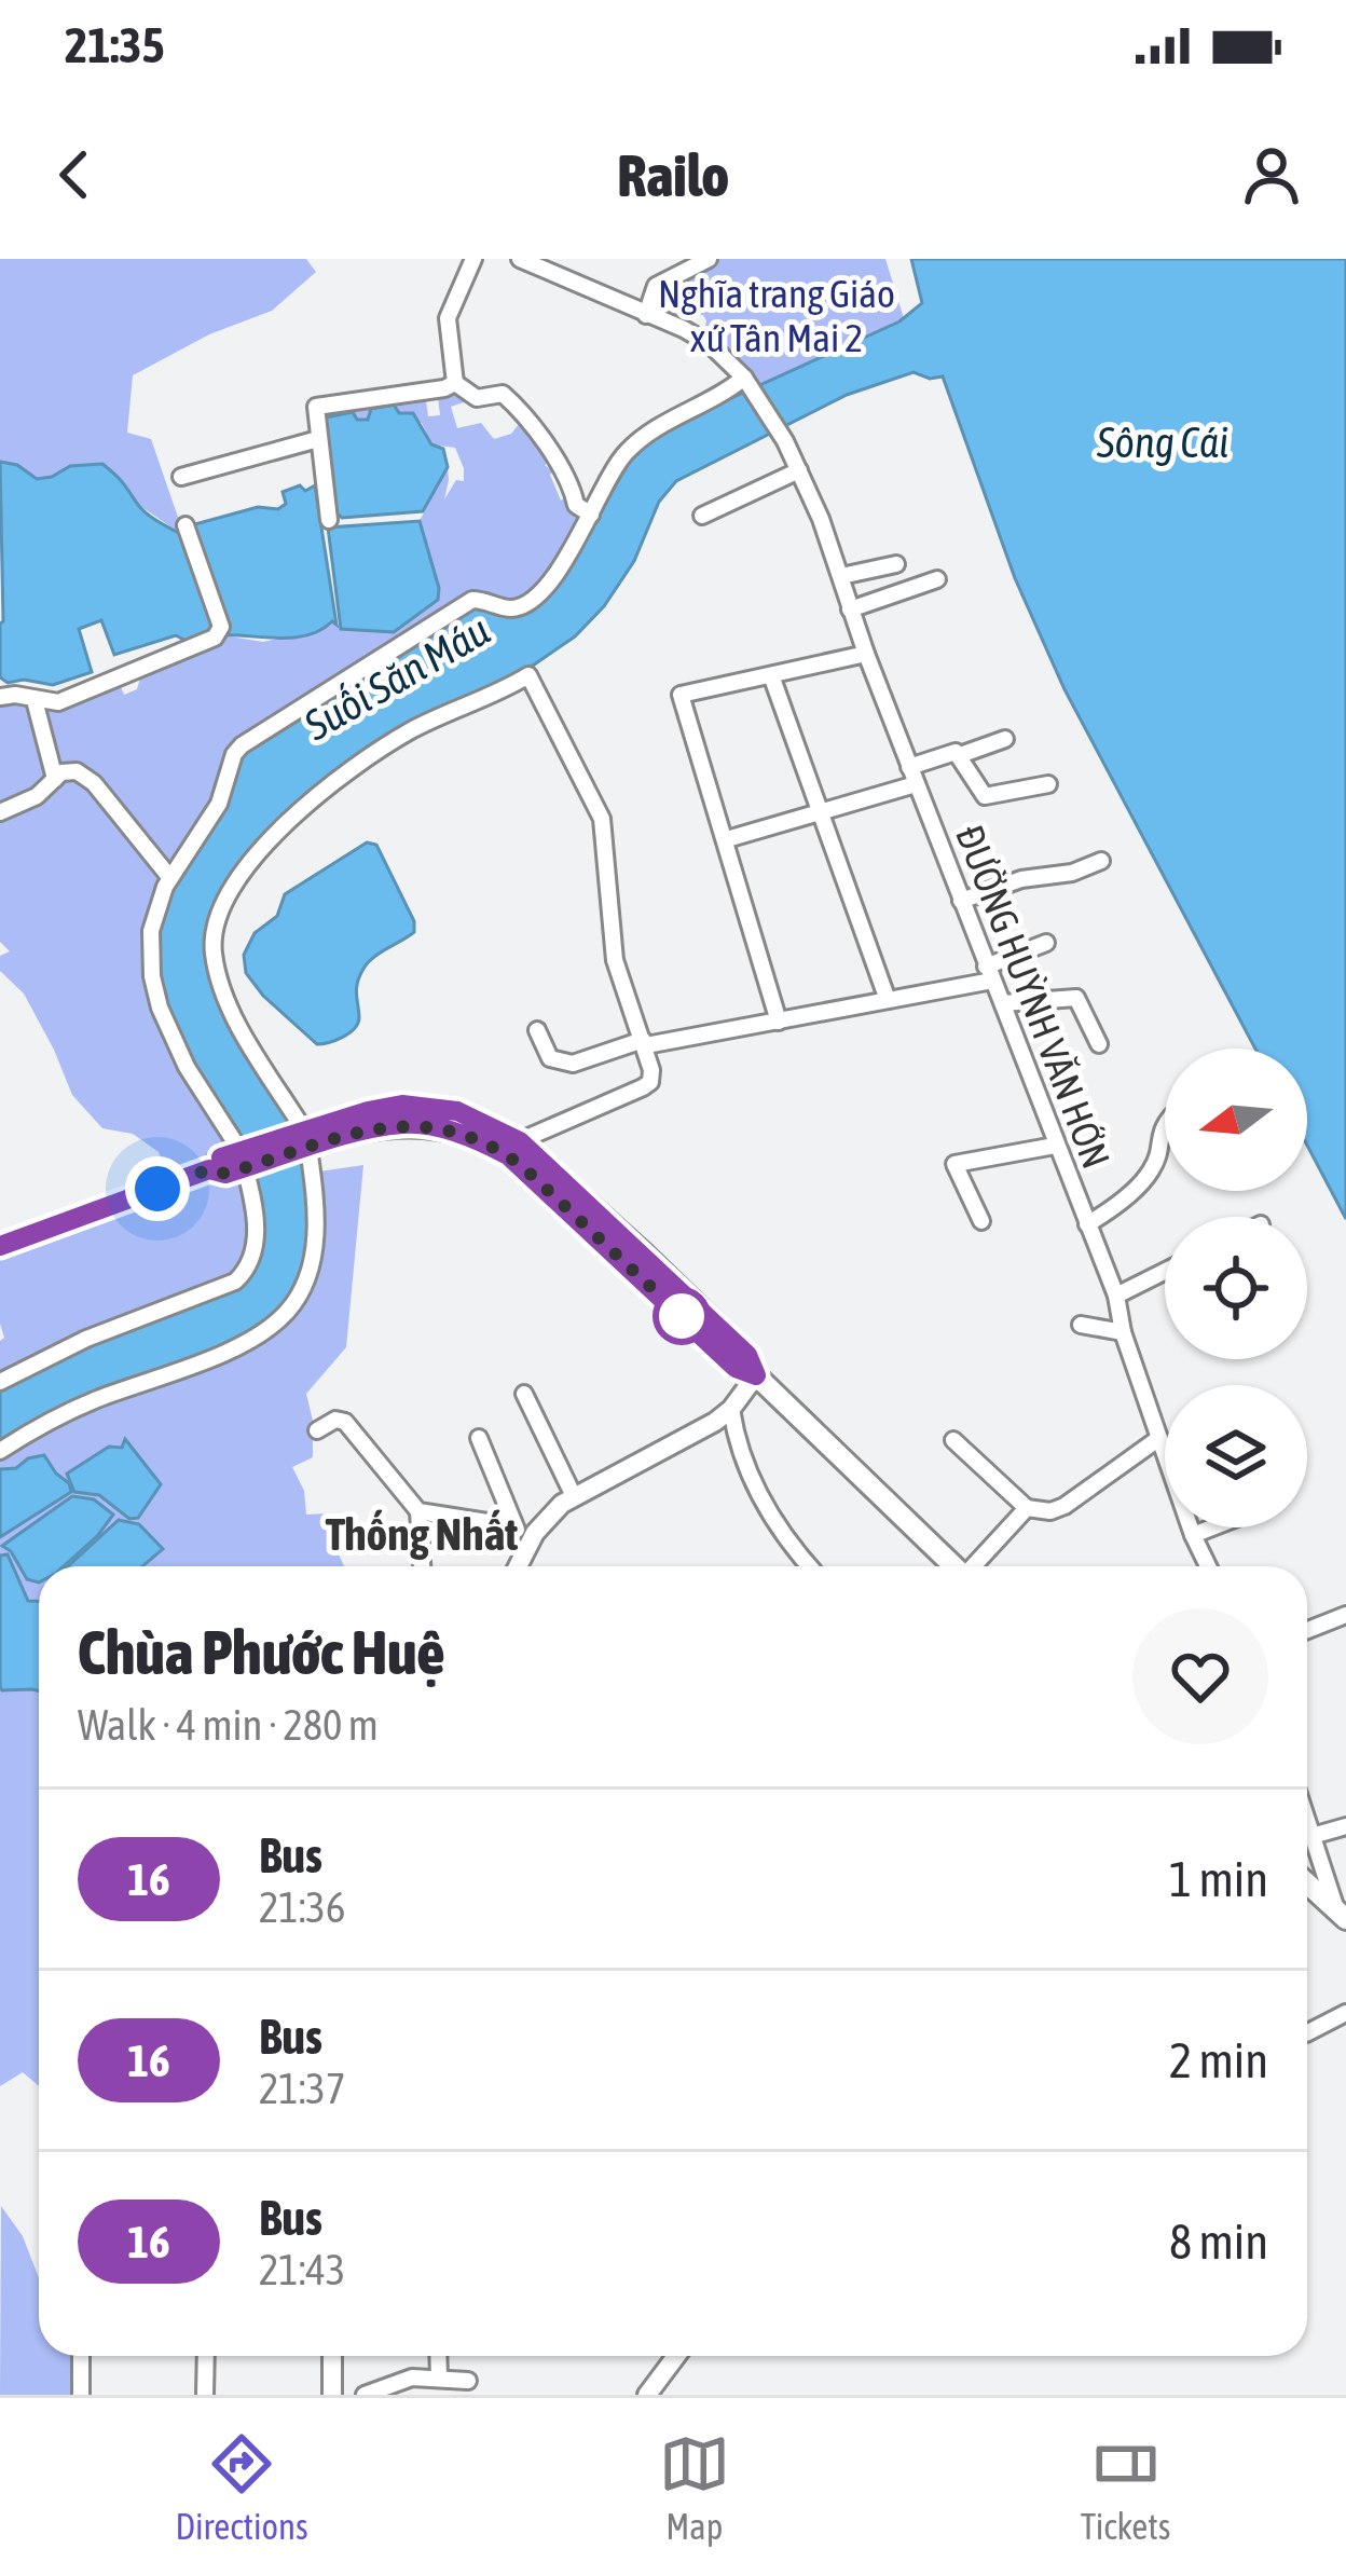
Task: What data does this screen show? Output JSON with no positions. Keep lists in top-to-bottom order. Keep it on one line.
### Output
{"streets":{"street":["ĐƯỜNG HUỲNH VĂN HỚN"]},"districts":["Thống Nhất"],"water":["Sông Cái","Suối Săn Máu"],"parks":["Nghĩa trang Giáo xứ Tân Mai 2"],"lines":["bus line 16"],"north":"left","page":{"status":"21:35","header":"Railo","heading":["Chùa Phước Huệ","Walk · 4 min · 280 m"],"list":[{"mark":"16","name":"Bus","note":"21:36","value":"1 min"},{"mark":"16","name":"Bus","note":"21:37","value":"2 min"},{"mark":"16","name":"Bus","note":"21:43","value":"8 min"}],"tabs":["Directions","Map","Tickets"]}}
